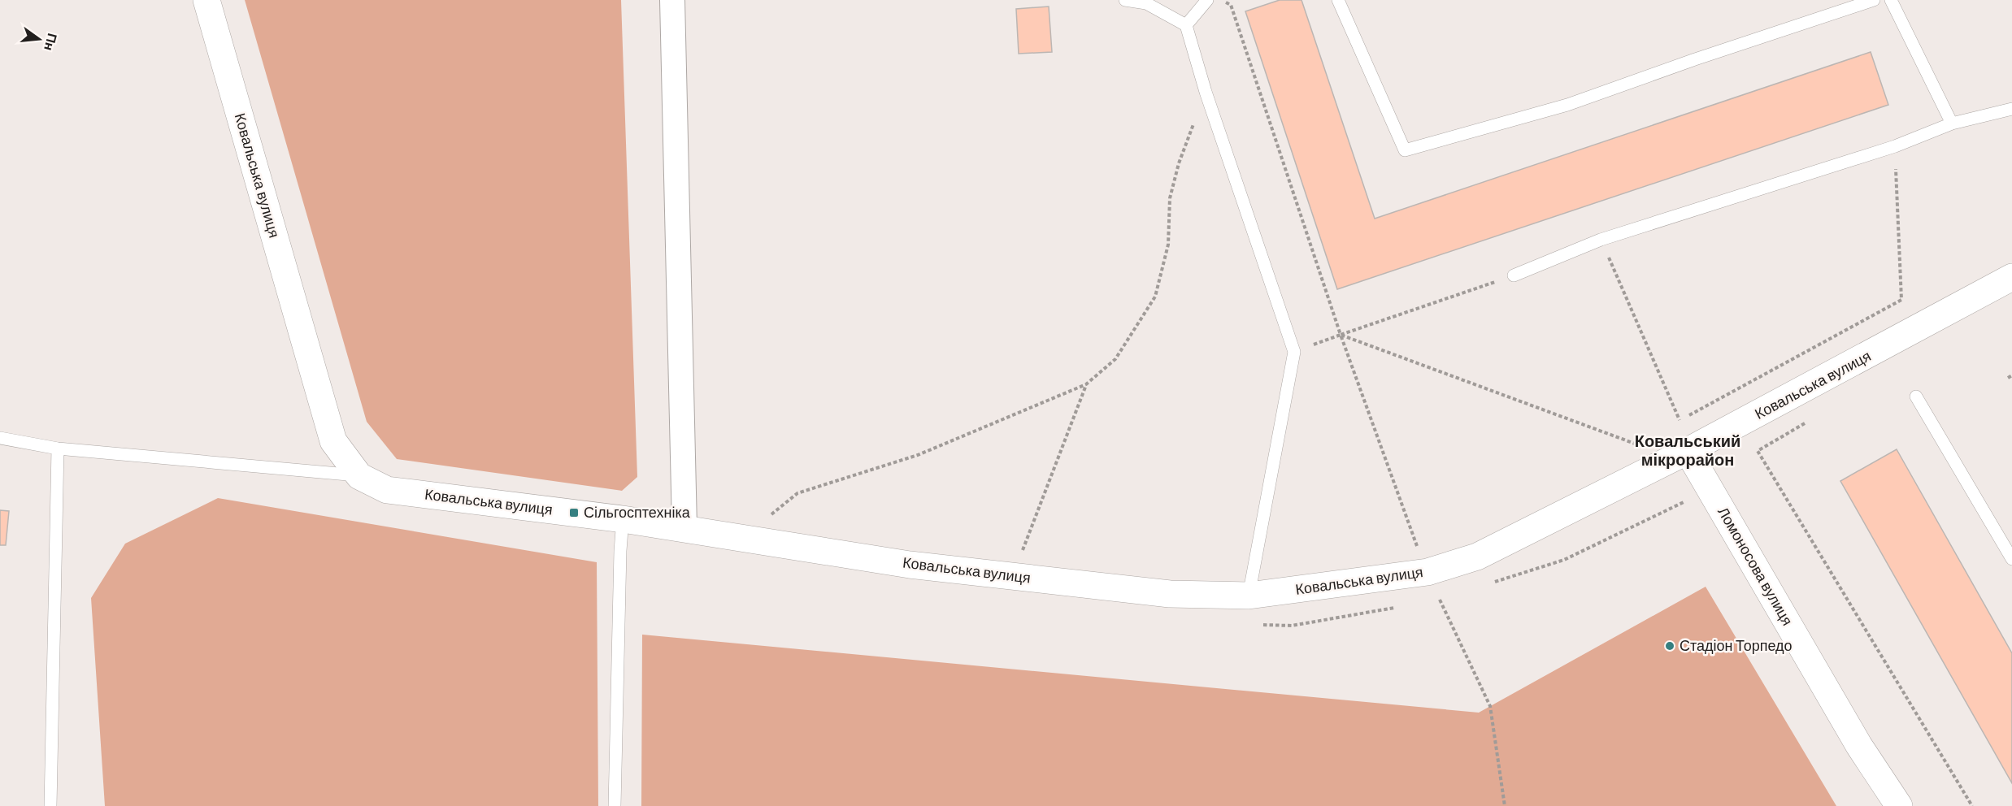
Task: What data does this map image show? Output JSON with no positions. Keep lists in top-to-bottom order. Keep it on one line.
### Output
{"streets":{"street":["Ковальська вулиця","Ломоносова вулиця"]},"crossings":[["Ковальська вулиця","Ломоносова вулиця"]],"districts":["Ковальський мікрорайон"],"places":{"transit":["Сільгосптехніка"],"other":["Стадіон Торпедо"]},"north":"right"}
